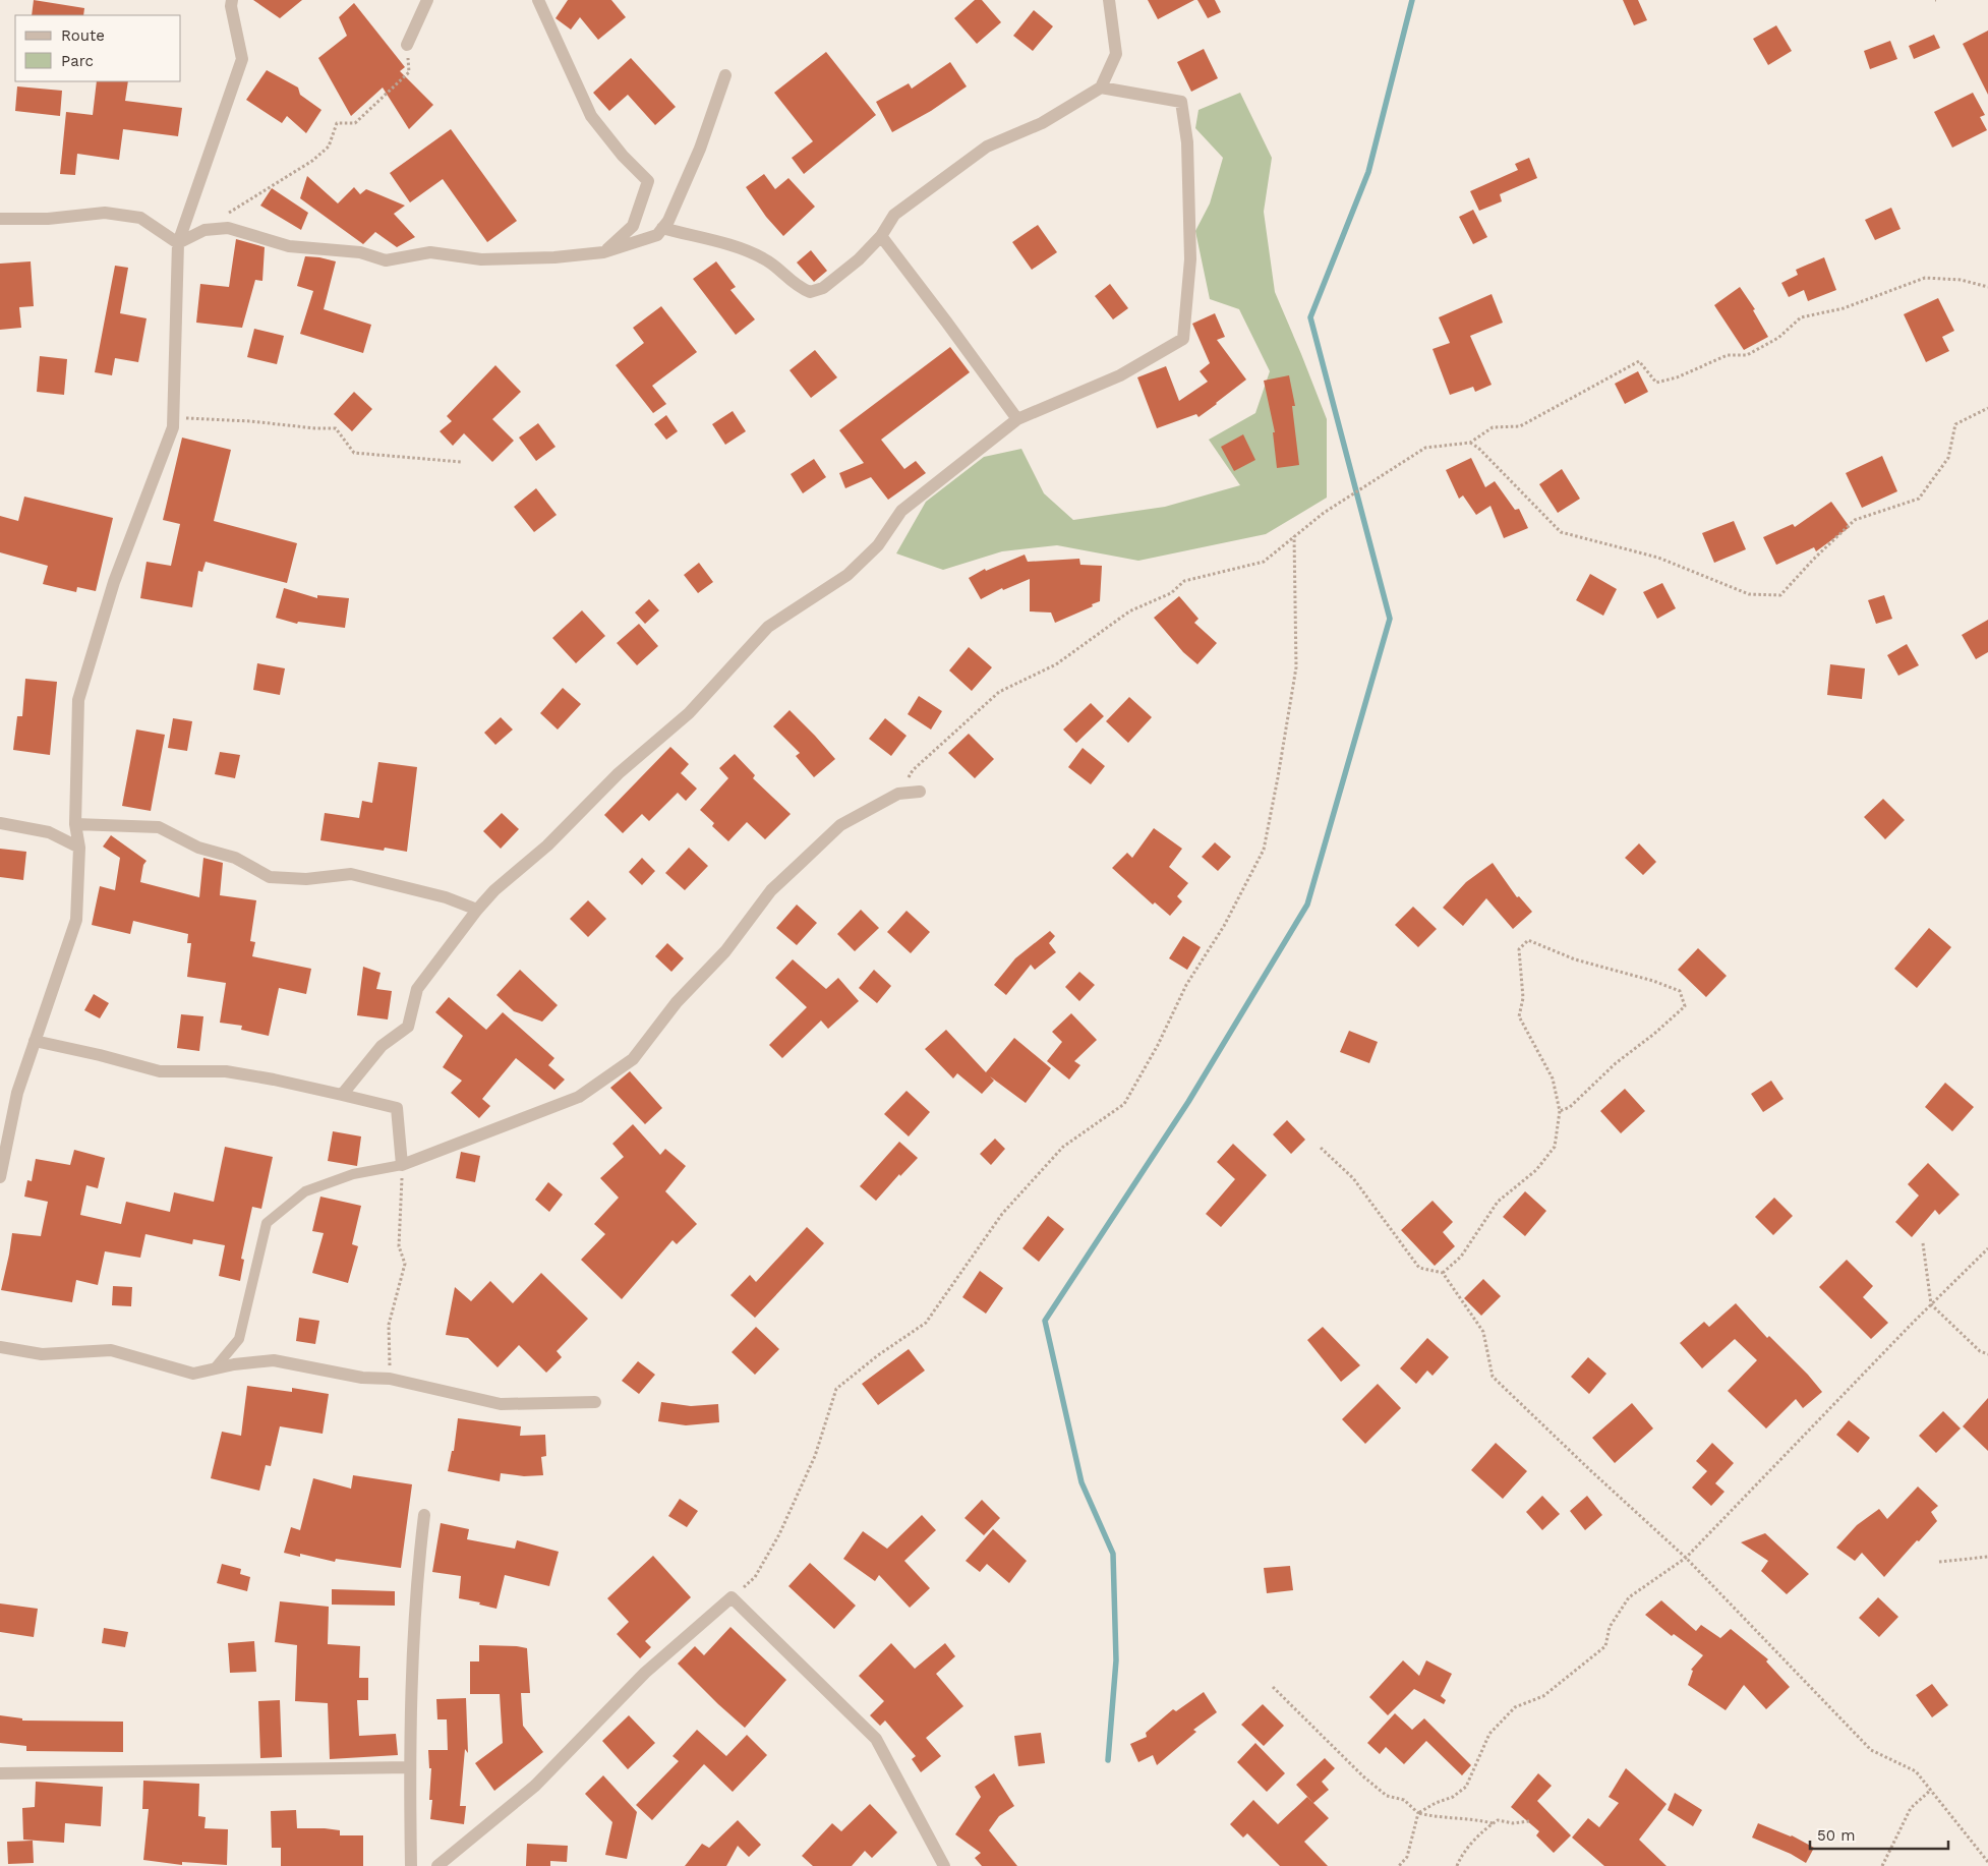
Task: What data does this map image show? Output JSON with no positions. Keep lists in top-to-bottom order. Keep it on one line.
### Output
{"legend":["Route","Parc"],"scale_bar":"50 m"}
